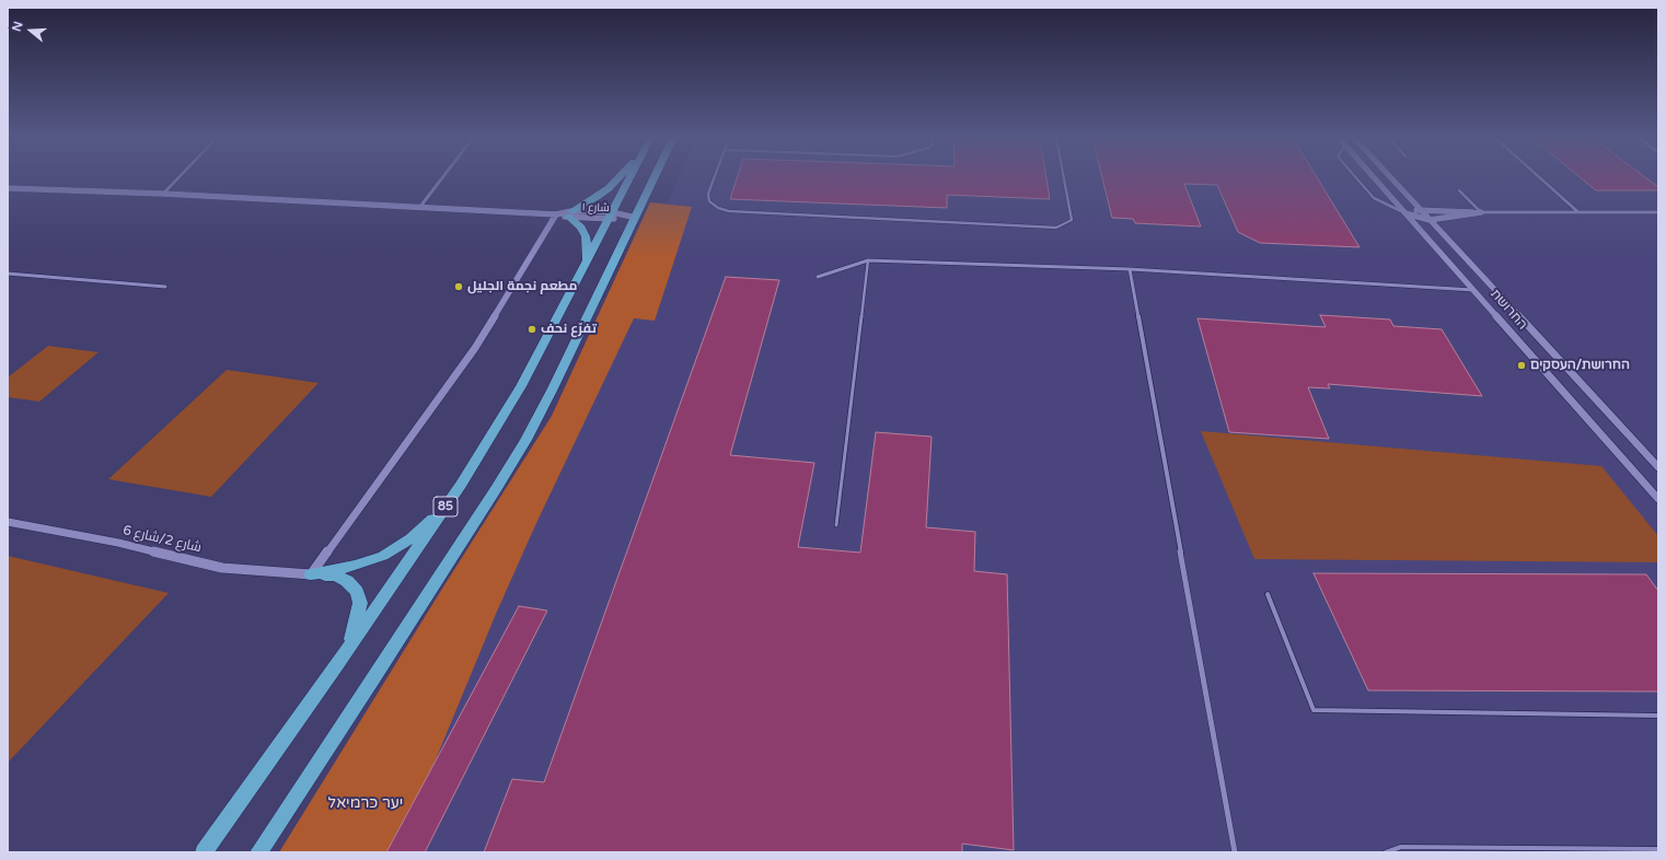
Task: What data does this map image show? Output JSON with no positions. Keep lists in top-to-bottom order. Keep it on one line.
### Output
{"streets":{"highway":["85"],"street":["شارع ١","החרושת","شارع 2/شارع 6"]},"crossings":[["شارع ١","85"]],"parks":["יער כרמיאל"],"places":["مطعم نجمة الجليل","تفرّع نحف","החרושת/העסקים"],"north":"left"}
